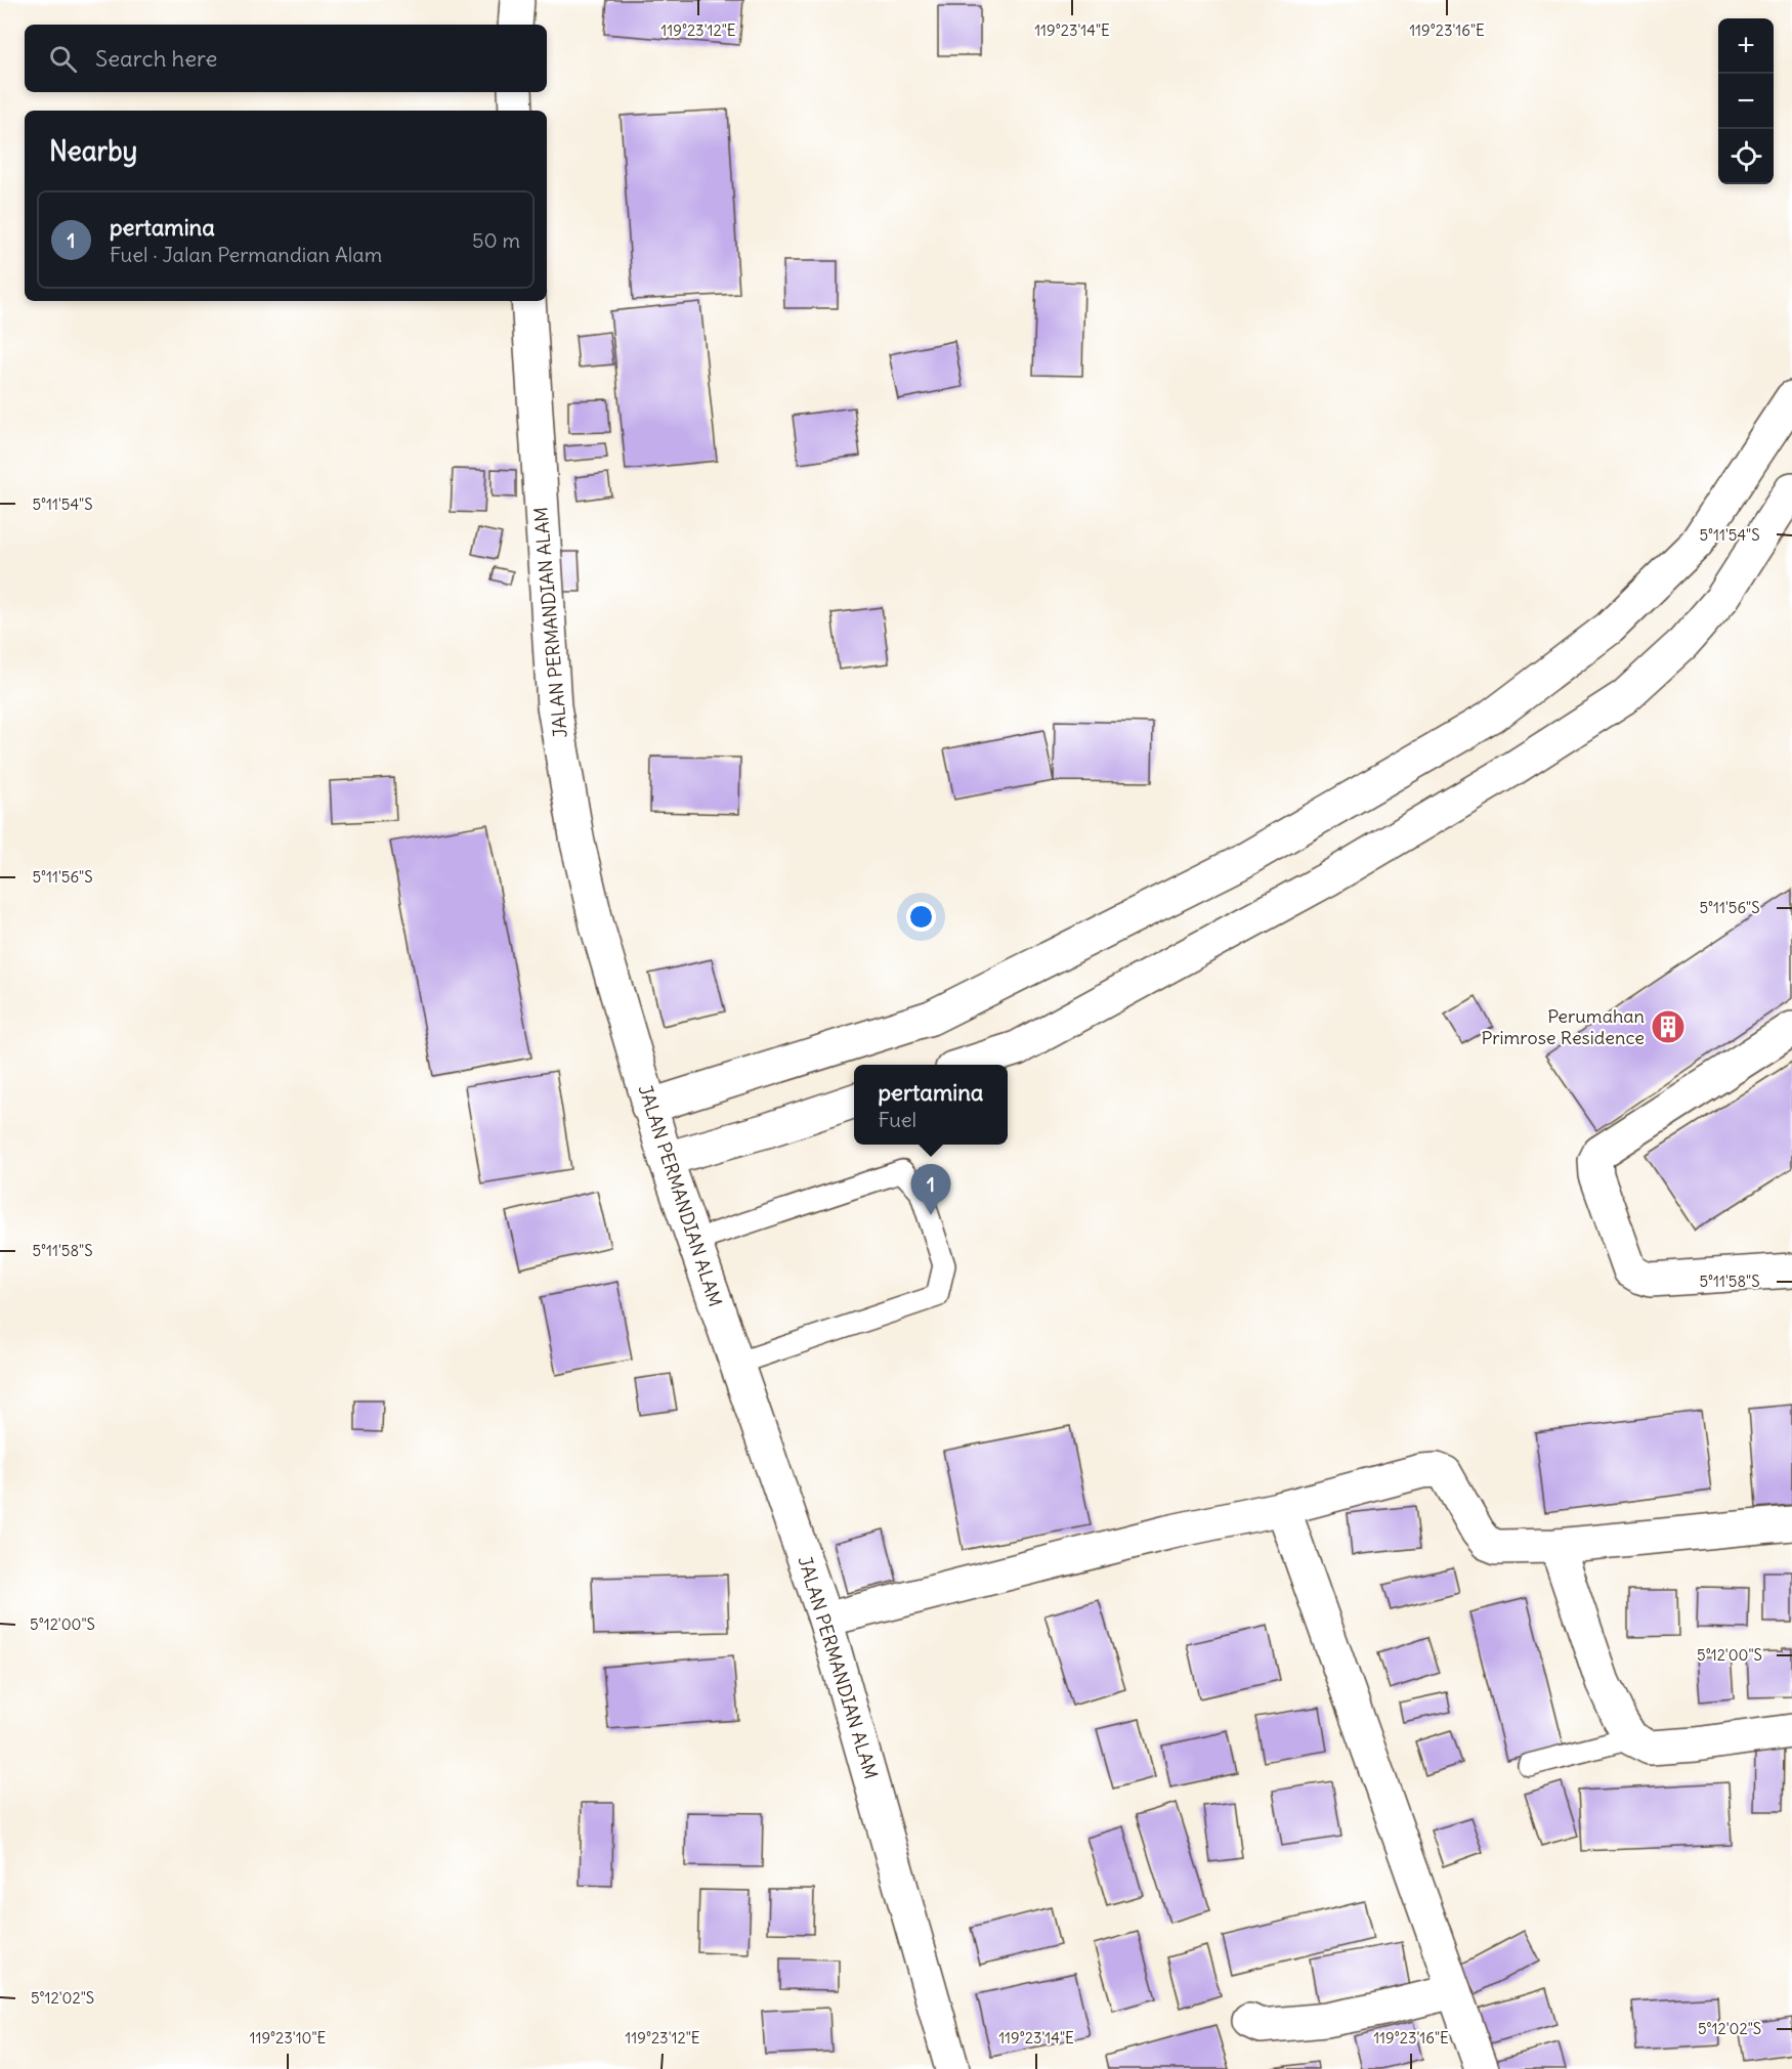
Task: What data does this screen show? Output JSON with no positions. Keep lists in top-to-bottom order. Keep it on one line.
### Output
{"streets":{"street":["JALAN PERMANDIAN ALAM"]},"places":{"building":["Perumahan Primrose Residence"]},"page":{"map_buttons":["+","−"],"search":"Search here","heading":"Nearby","list":[{"mark":"1","name":"pertamina","note":"Fuel · Jalan Permandian Alam","value":"50 m"}],"popup":["pertamina","Fuel"],"pins":"1"},"coordinates":["119°23'12\"E","119°23'14\"E","119°23'16\"E","5°11'54\"S","5°11'56\"S","5°11'58\"S","5°12'00\"S","5°12'02\"S","119°23'10\"E"]}
